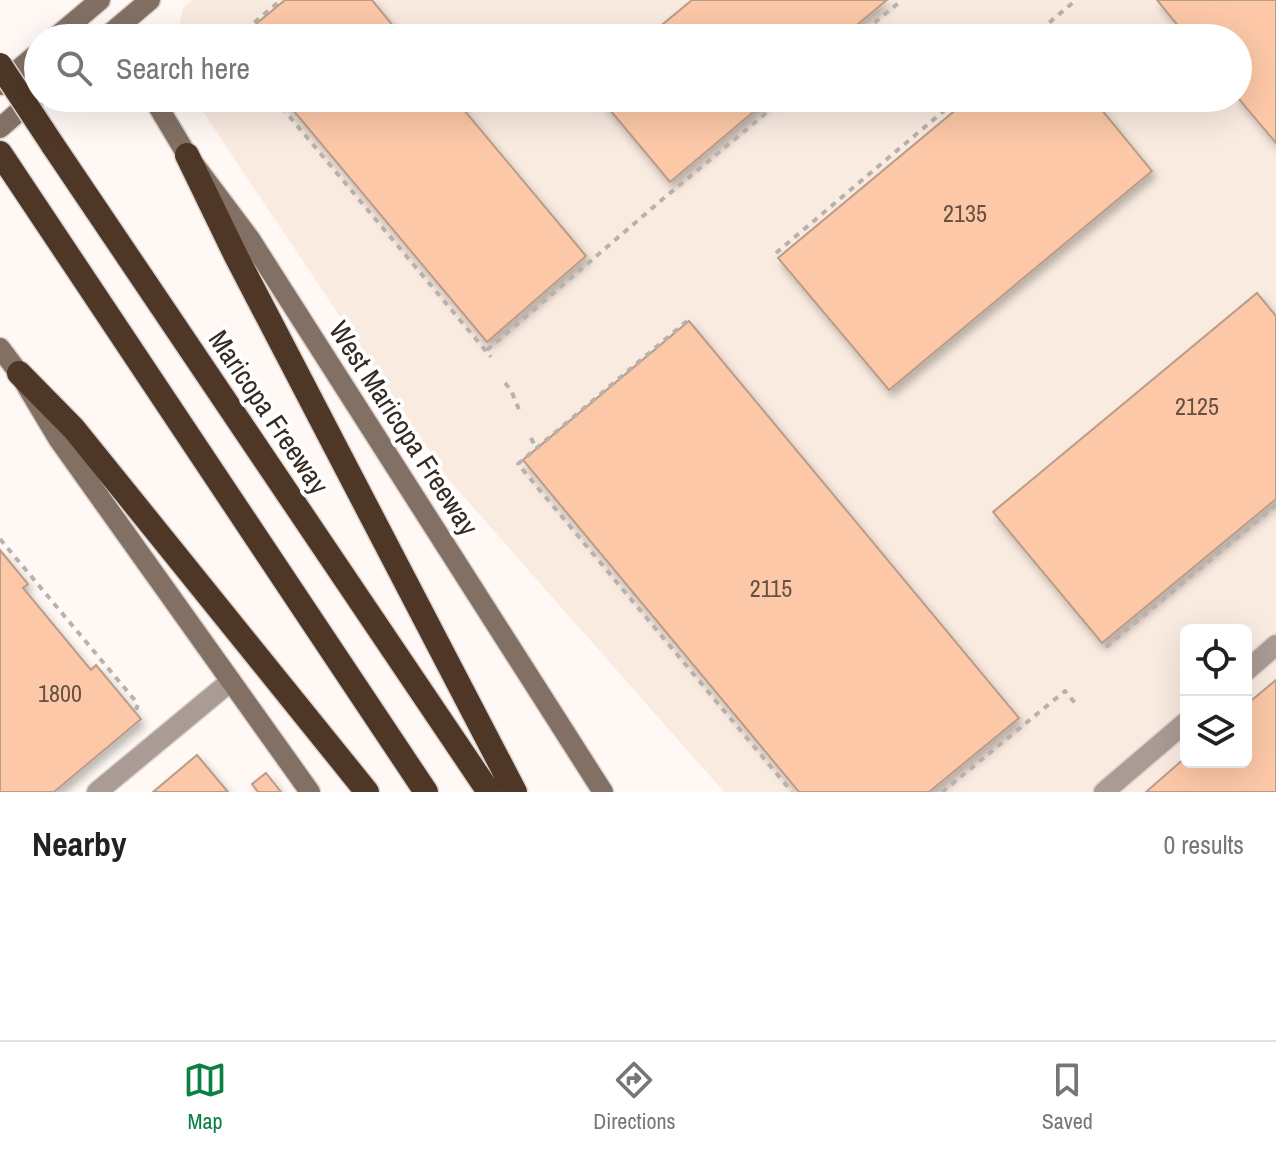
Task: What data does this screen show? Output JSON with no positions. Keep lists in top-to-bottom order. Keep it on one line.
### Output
{"streets":{"highway":["Maricopa Freeway"],"main road":["West Maricopa Freeway"]},"house_numbers":["2135","2125","2115","1800"],"page":{"search":"Search here","heading":["Nearby","0 results"],"nav":["Map","Directions","Saved"]}}
